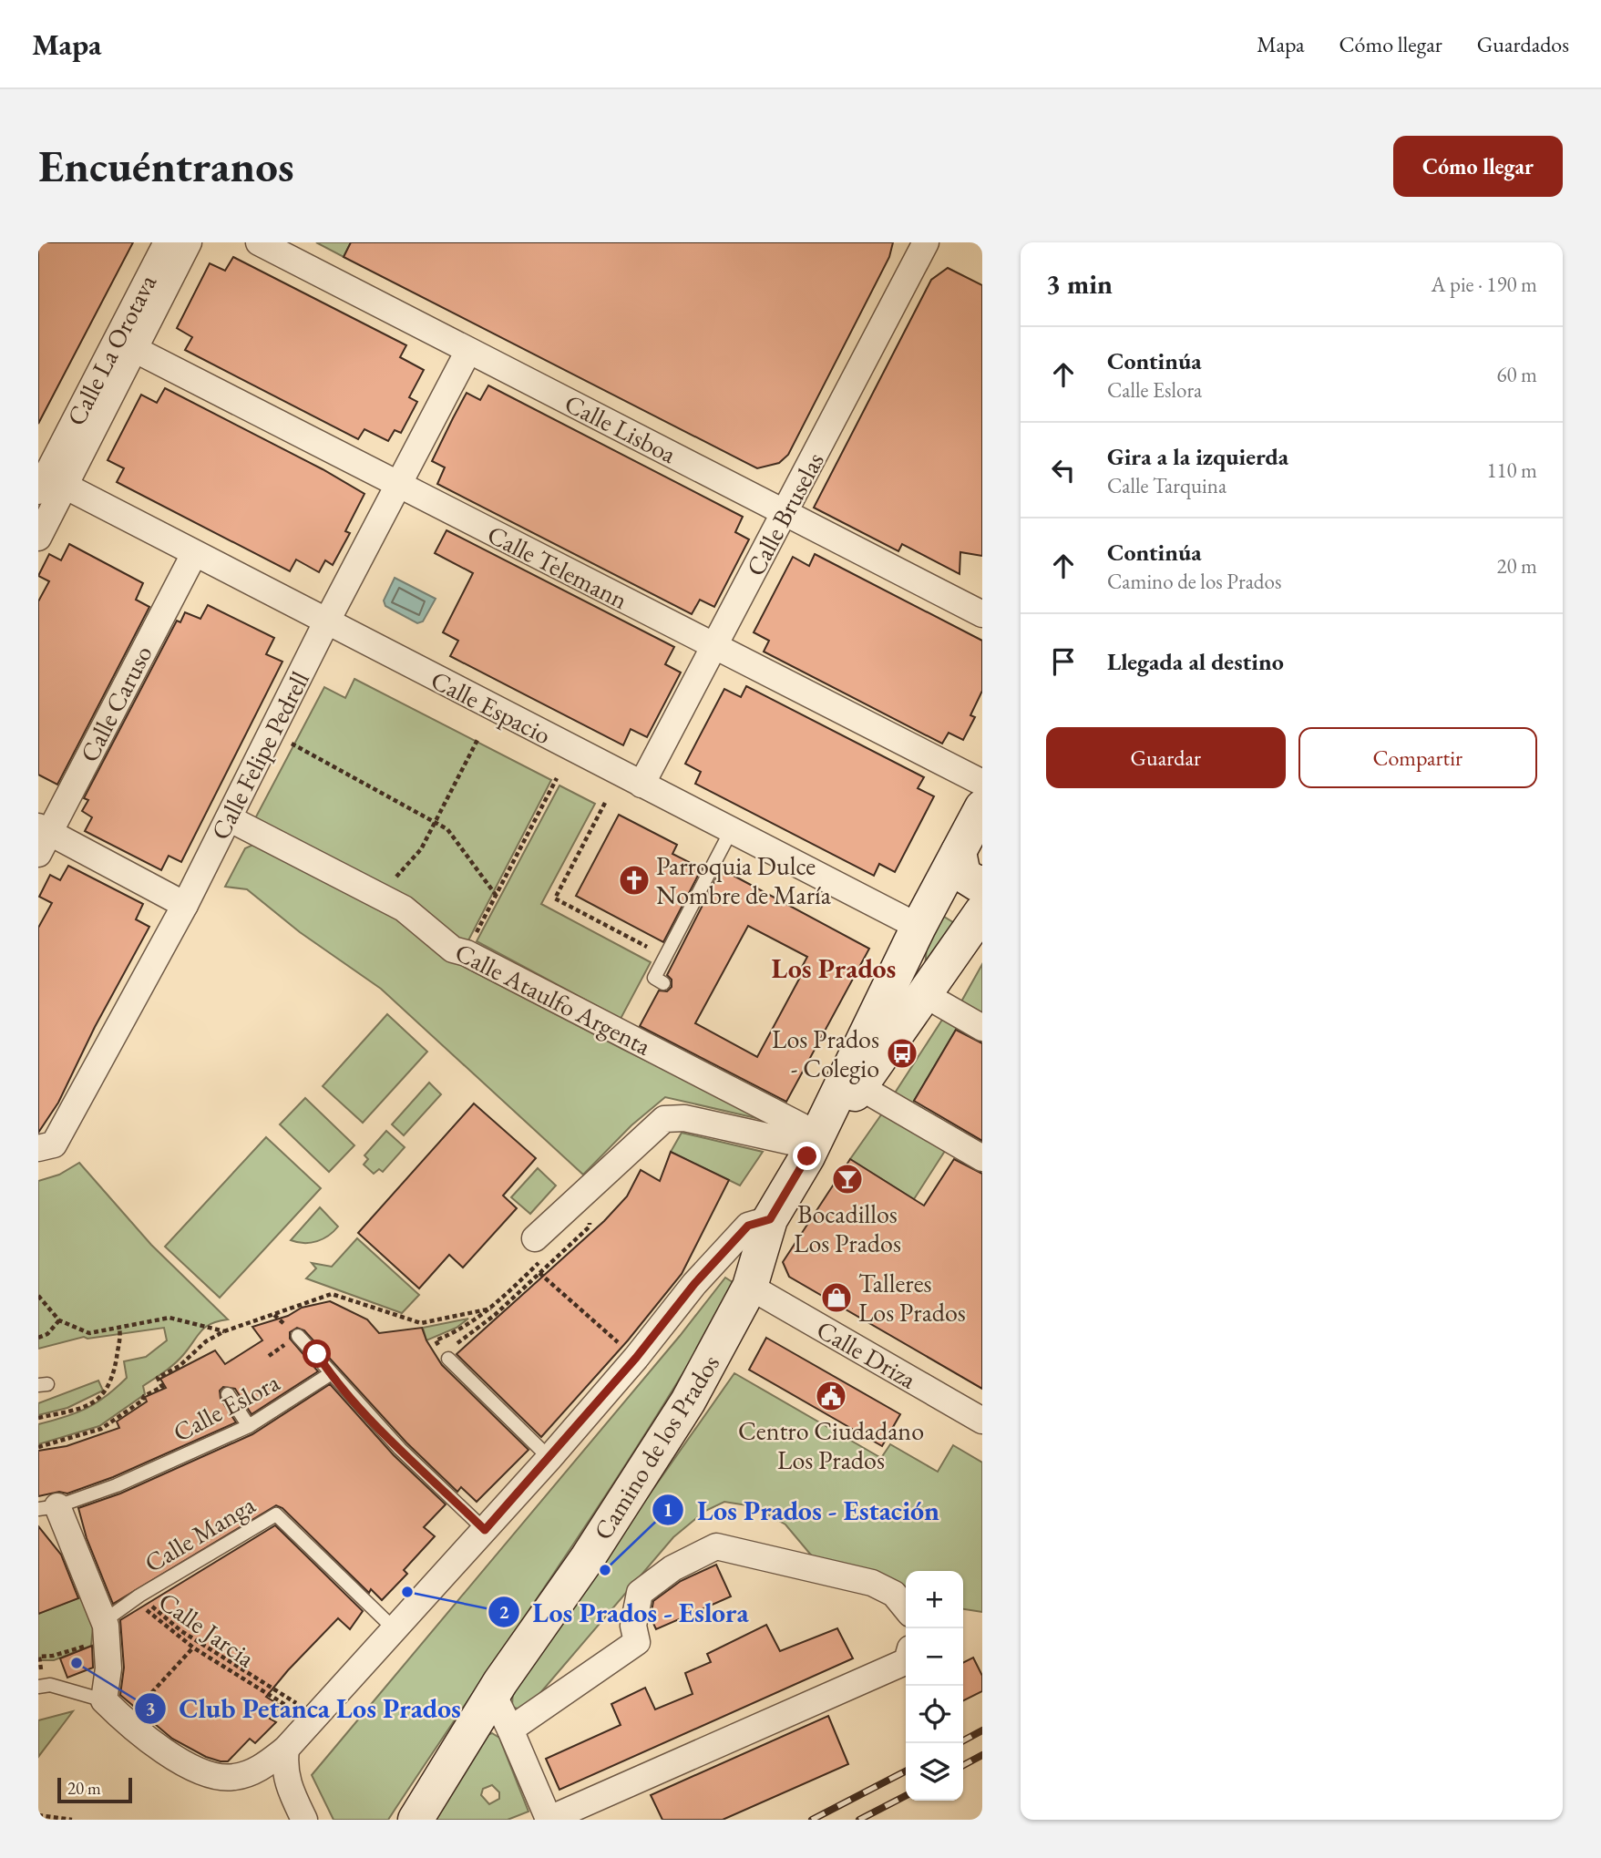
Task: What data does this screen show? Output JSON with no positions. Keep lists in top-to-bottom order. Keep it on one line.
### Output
{"streets":{"main road":["Camino de los Prados"],"street":["Calle La Orotava","Calle Lisboa","Calle Bruselas","Calle Telemann","Calle Caruso","Calle Espacio","Calle Felipe Pedrell","Calle Ataulfo Argenta","Calle Driza"],"lane":["Calle Eslora","Calle Manga"],"path":["Calle Jarcia"]},"crossings":[["Calle La Orotava","Calle Espacio"],["Calle Lisboa","Calle Bruselas"],["Calle Lisboa","Calle Felipe Pedrell"],["Calle Bruselas","Calle Telemann"],["Calle Bruselas","Calle Espacio"],["Calle Telemann","Calle Felipe Pedrell"],["Calle Caruso","Calle Espacio"],["Calle Espacio","Calle Felipe Pedrell"],["Calle Espacio","Camino de los Prados"],["Calle Felipe Pedrell","Calle Ataulfo Argenta"],["Calle Ataulfo Argenta","Camino de los Prados"],["Calle Driza","Camino de los Prados"],["Calle Manga","Calle Jarcia"]],"districts":["Los Prados"],"places":{"church":["Parroquia Dulce Nombre de María"],"bus stop":["Los Prados - Colegio"],"bar":["Bocadillos Los Prados"],"shop":["Talleres Los Prados"],"public building":["Centro Ciudadano Los Prados"],"other":["Los Prados - Estación","Los Prados - Eslora","Club Petanca Los Prados"]},"scale_bar":"20 m","page":{"header":"Mapa","nav":["Mapa","Cómo llegar","Guardados"],"buttons":["Cómo llegar",["Guardar","Compartir"]],"title":"Encuéntranos","heading":["3 min","A pie · 190 m"],"list":[["Continúa","Calle Eslora","60 m"],["Gira a la izquierda","Calle Tarquina","110 m"],["Continúa","Camino de los Prados","20 m"],"Llegada al destino"],"map_buttons":["+","−"],"scale":"20 m"}}
